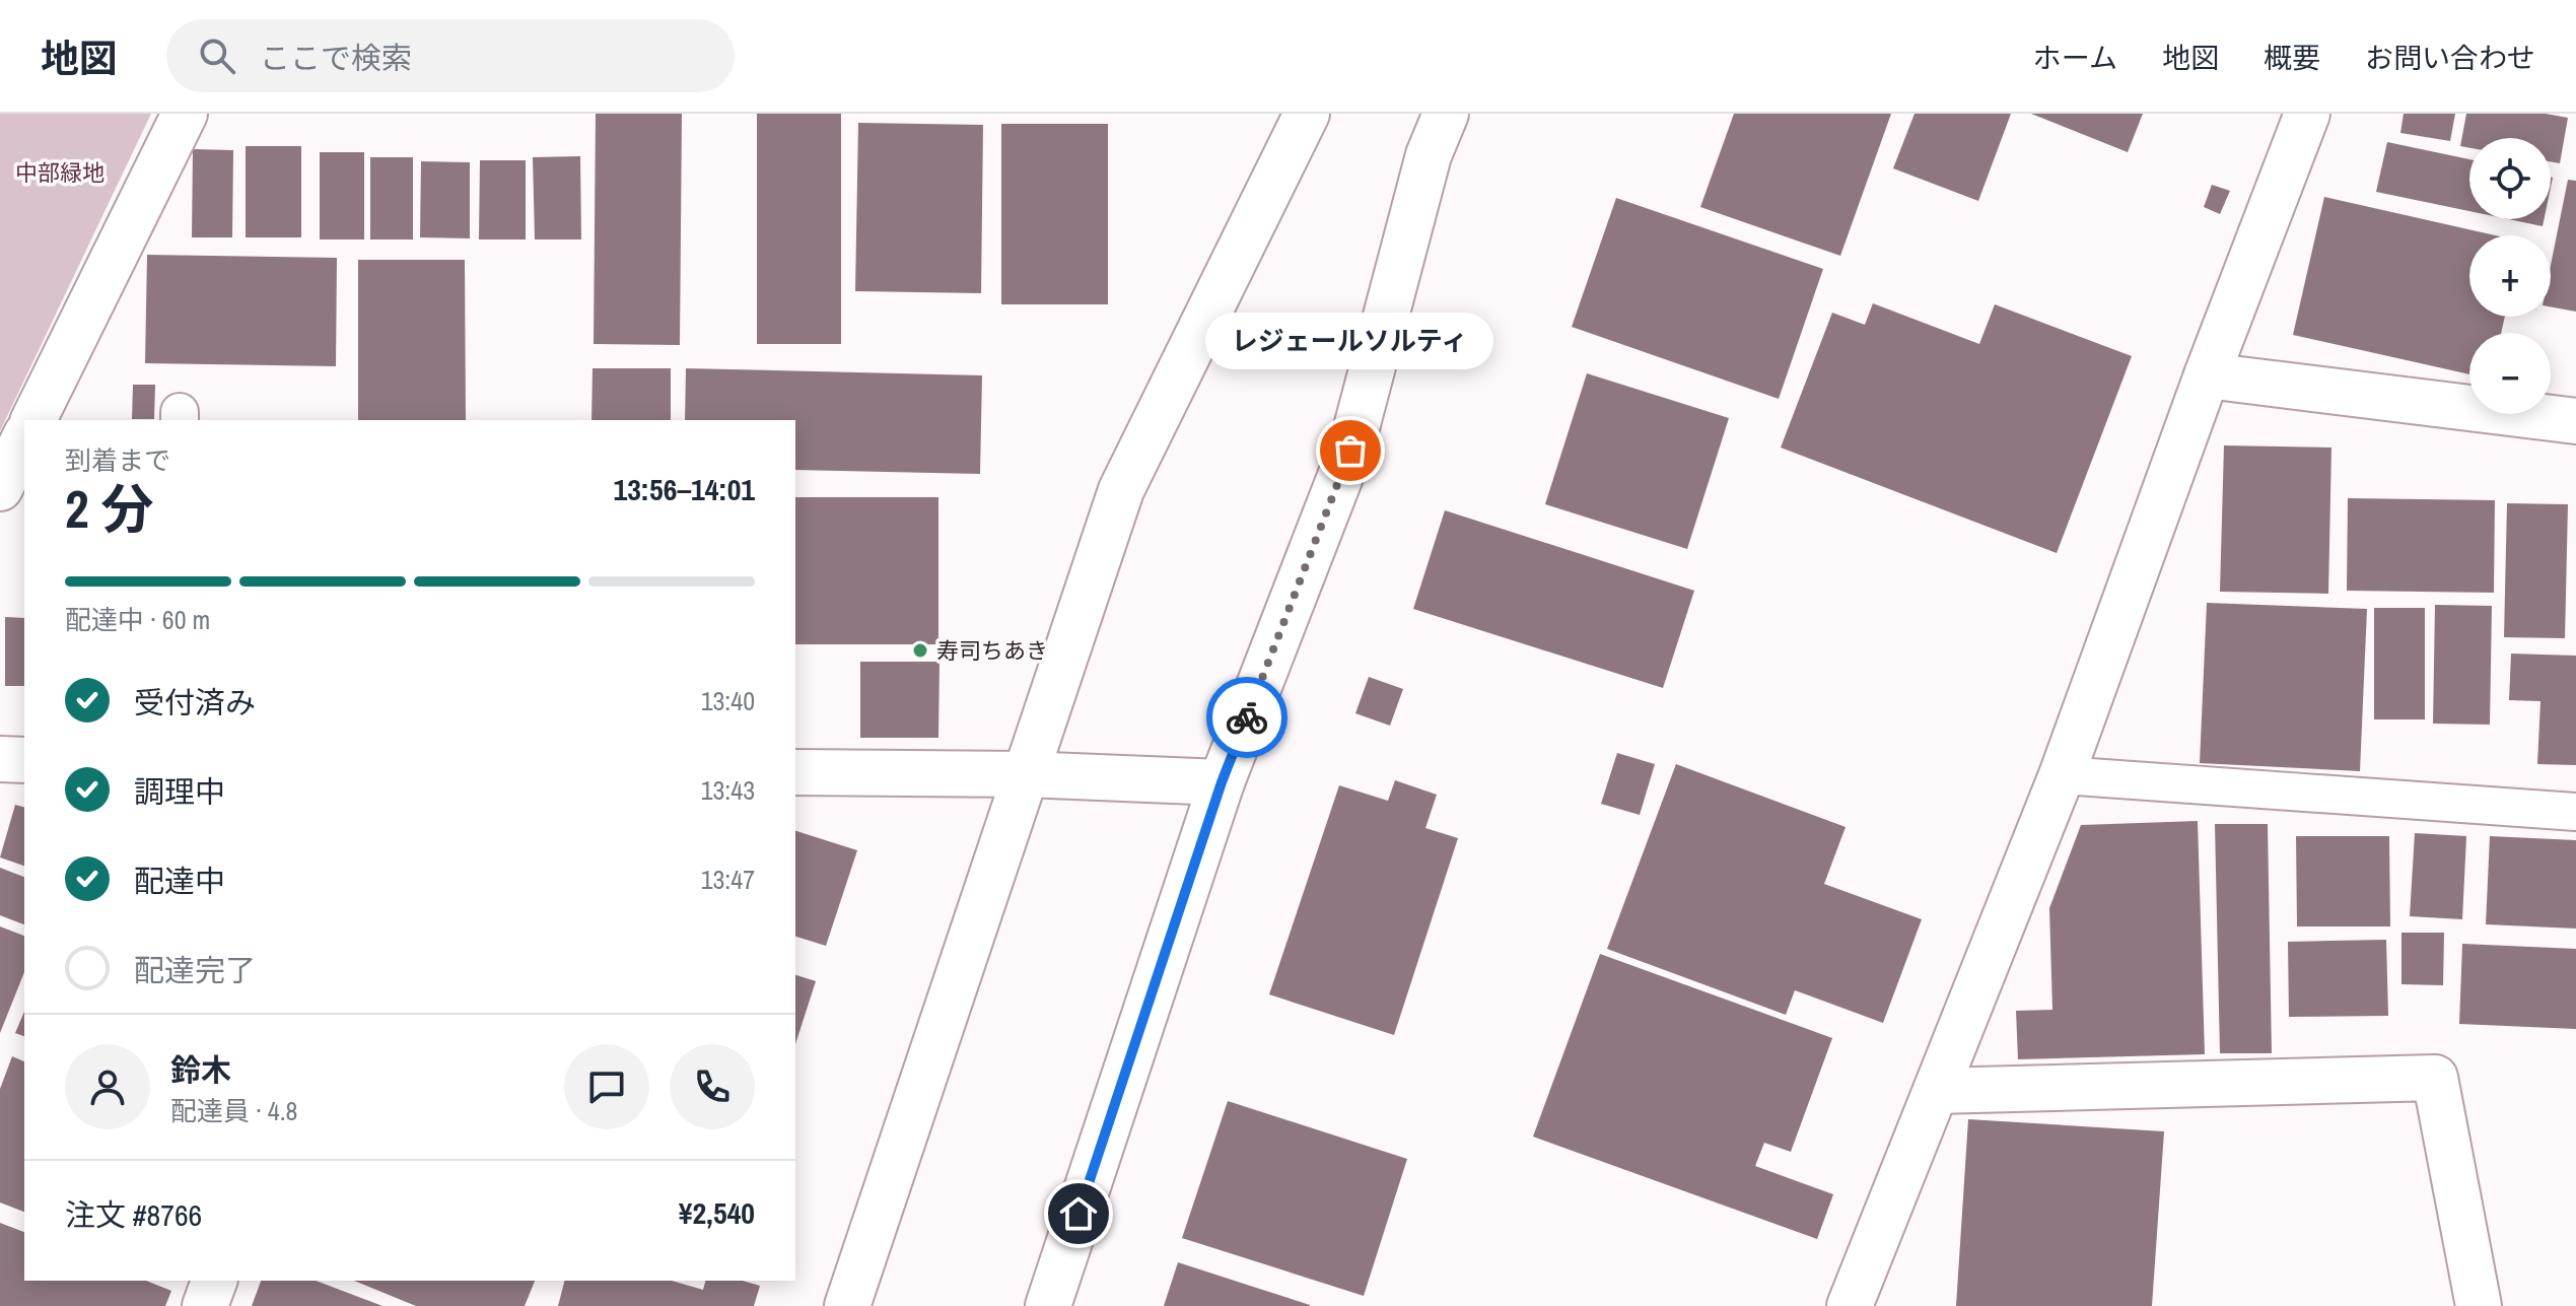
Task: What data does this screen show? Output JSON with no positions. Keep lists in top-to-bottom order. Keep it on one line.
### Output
{"parks":["中部緑地"],"places":["レジェールソルティ","寿司ちあき"],"page":{"header":"地図","search":"ここで検索","nav":["ホーム","地図","概要","お問い合わせ"],"map_buttons":["+","−"],"bubble":"レジェールソルティ","heading":["2 分","到着まで","13:56–14:01"],"panel":["鈴木","配達員 · 4.8","注文 #8766","¥2,540"],"bar":"配達中 · 60 m","list":[["受付済み","13:40"],["調理中","13:43"],["配達中","13:47"],"配達完了"]}}
